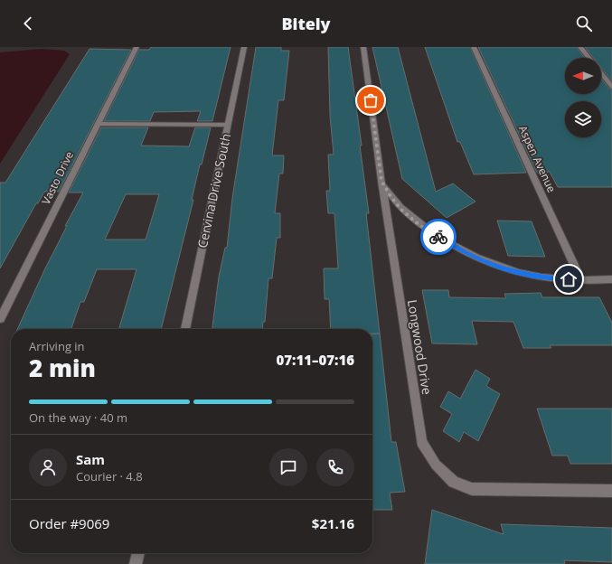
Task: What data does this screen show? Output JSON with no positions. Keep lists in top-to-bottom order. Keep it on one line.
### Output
{"streets":{"street":["Aspen Avenue","Vasto Drive","Cervina Drive South","Longwood Drive"]},"north":"left","page":{"header":"Bitely","heading":["2 min","Arriving in","07:11–07:16"],"panel":["Sam","Courier · 4.8","Order #9069","$21.16"],"bar":"On the way · 40 m"}}
